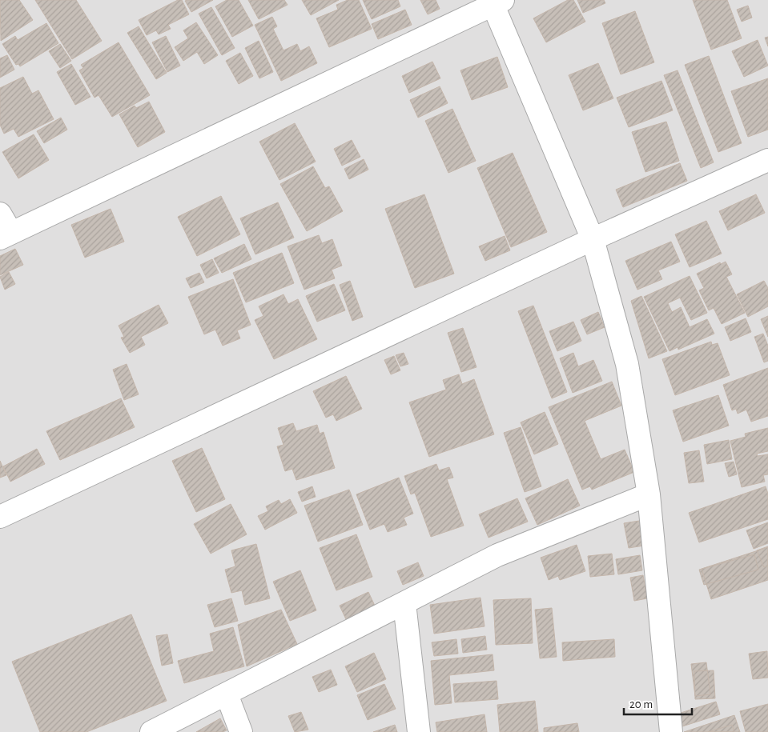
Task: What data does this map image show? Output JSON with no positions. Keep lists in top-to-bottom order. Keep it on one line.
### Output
{"scale_bar":"20 m"}
